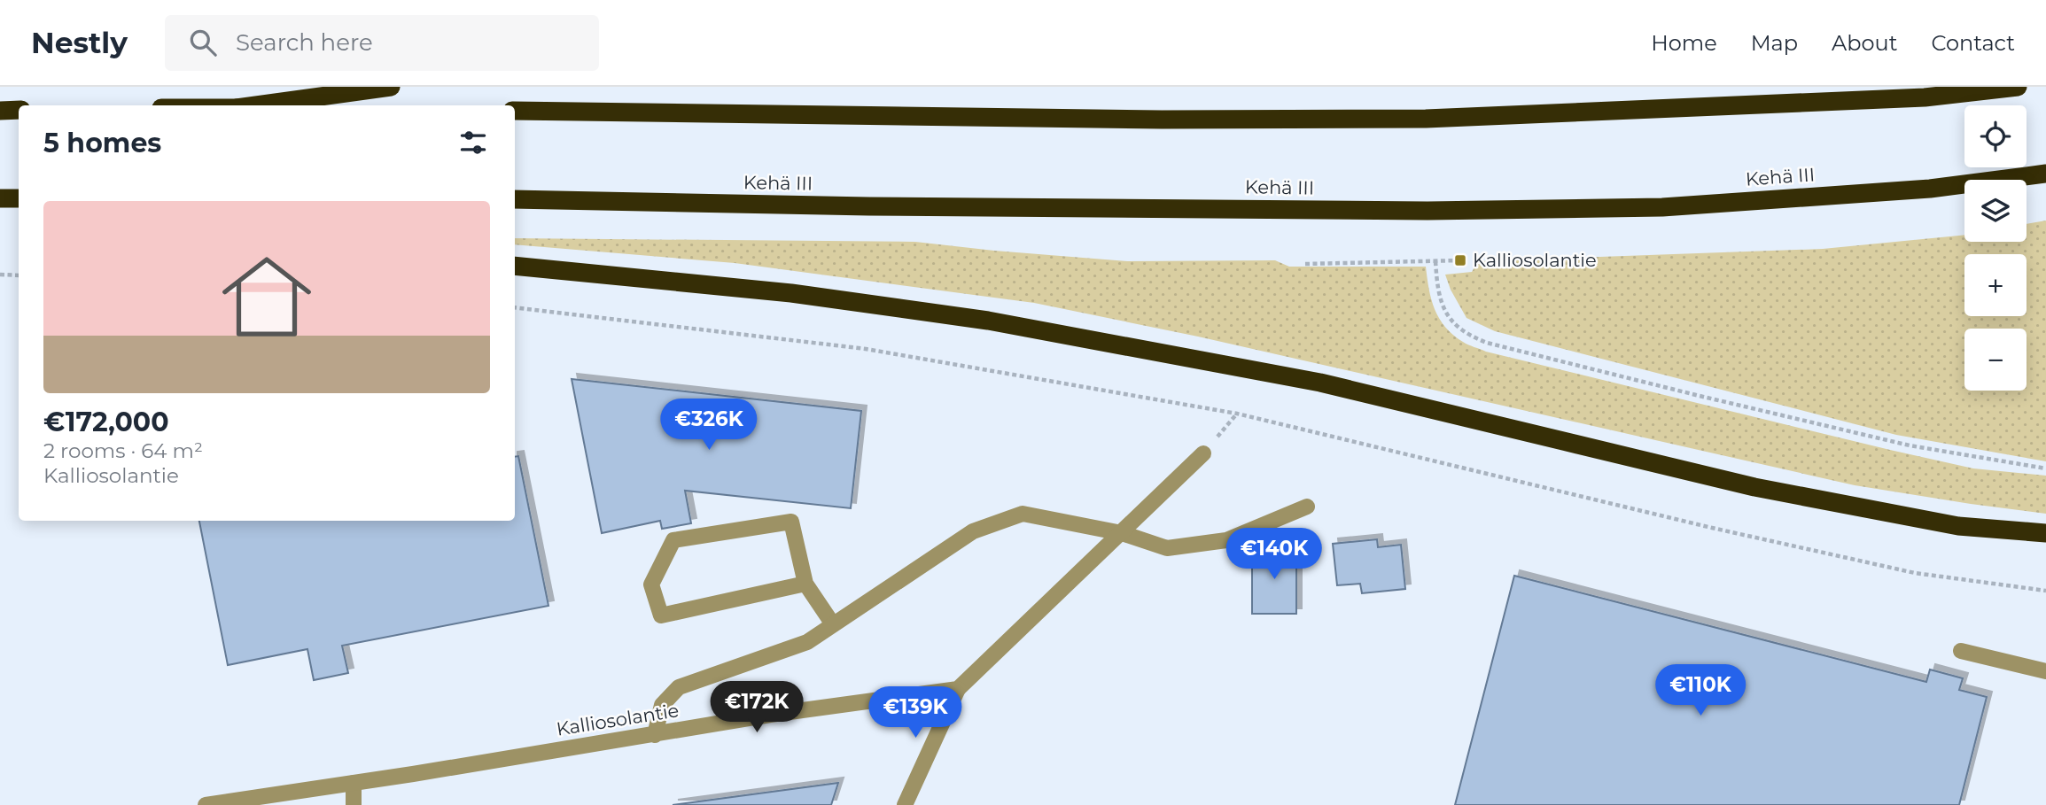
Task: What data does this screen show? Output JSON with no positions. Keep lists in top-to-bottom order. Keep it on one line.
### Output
{"streets":{"highway":["Kehä III"],"street":["Kalliosolantie"]},"places":{"transit":["Kalliosolantie"]},"page":{"header":"Nestly","search":"Search here","nav":["Home","Map","About","Contact"],"map_buttons":["+","−"],"heading":"5 homes","list":[{"name":"€172,000","note":"2 rooms · 64 m² · Kalliosolantie"}],"price":["€326K","€140K","€110K","€172K","€139K"]}}
